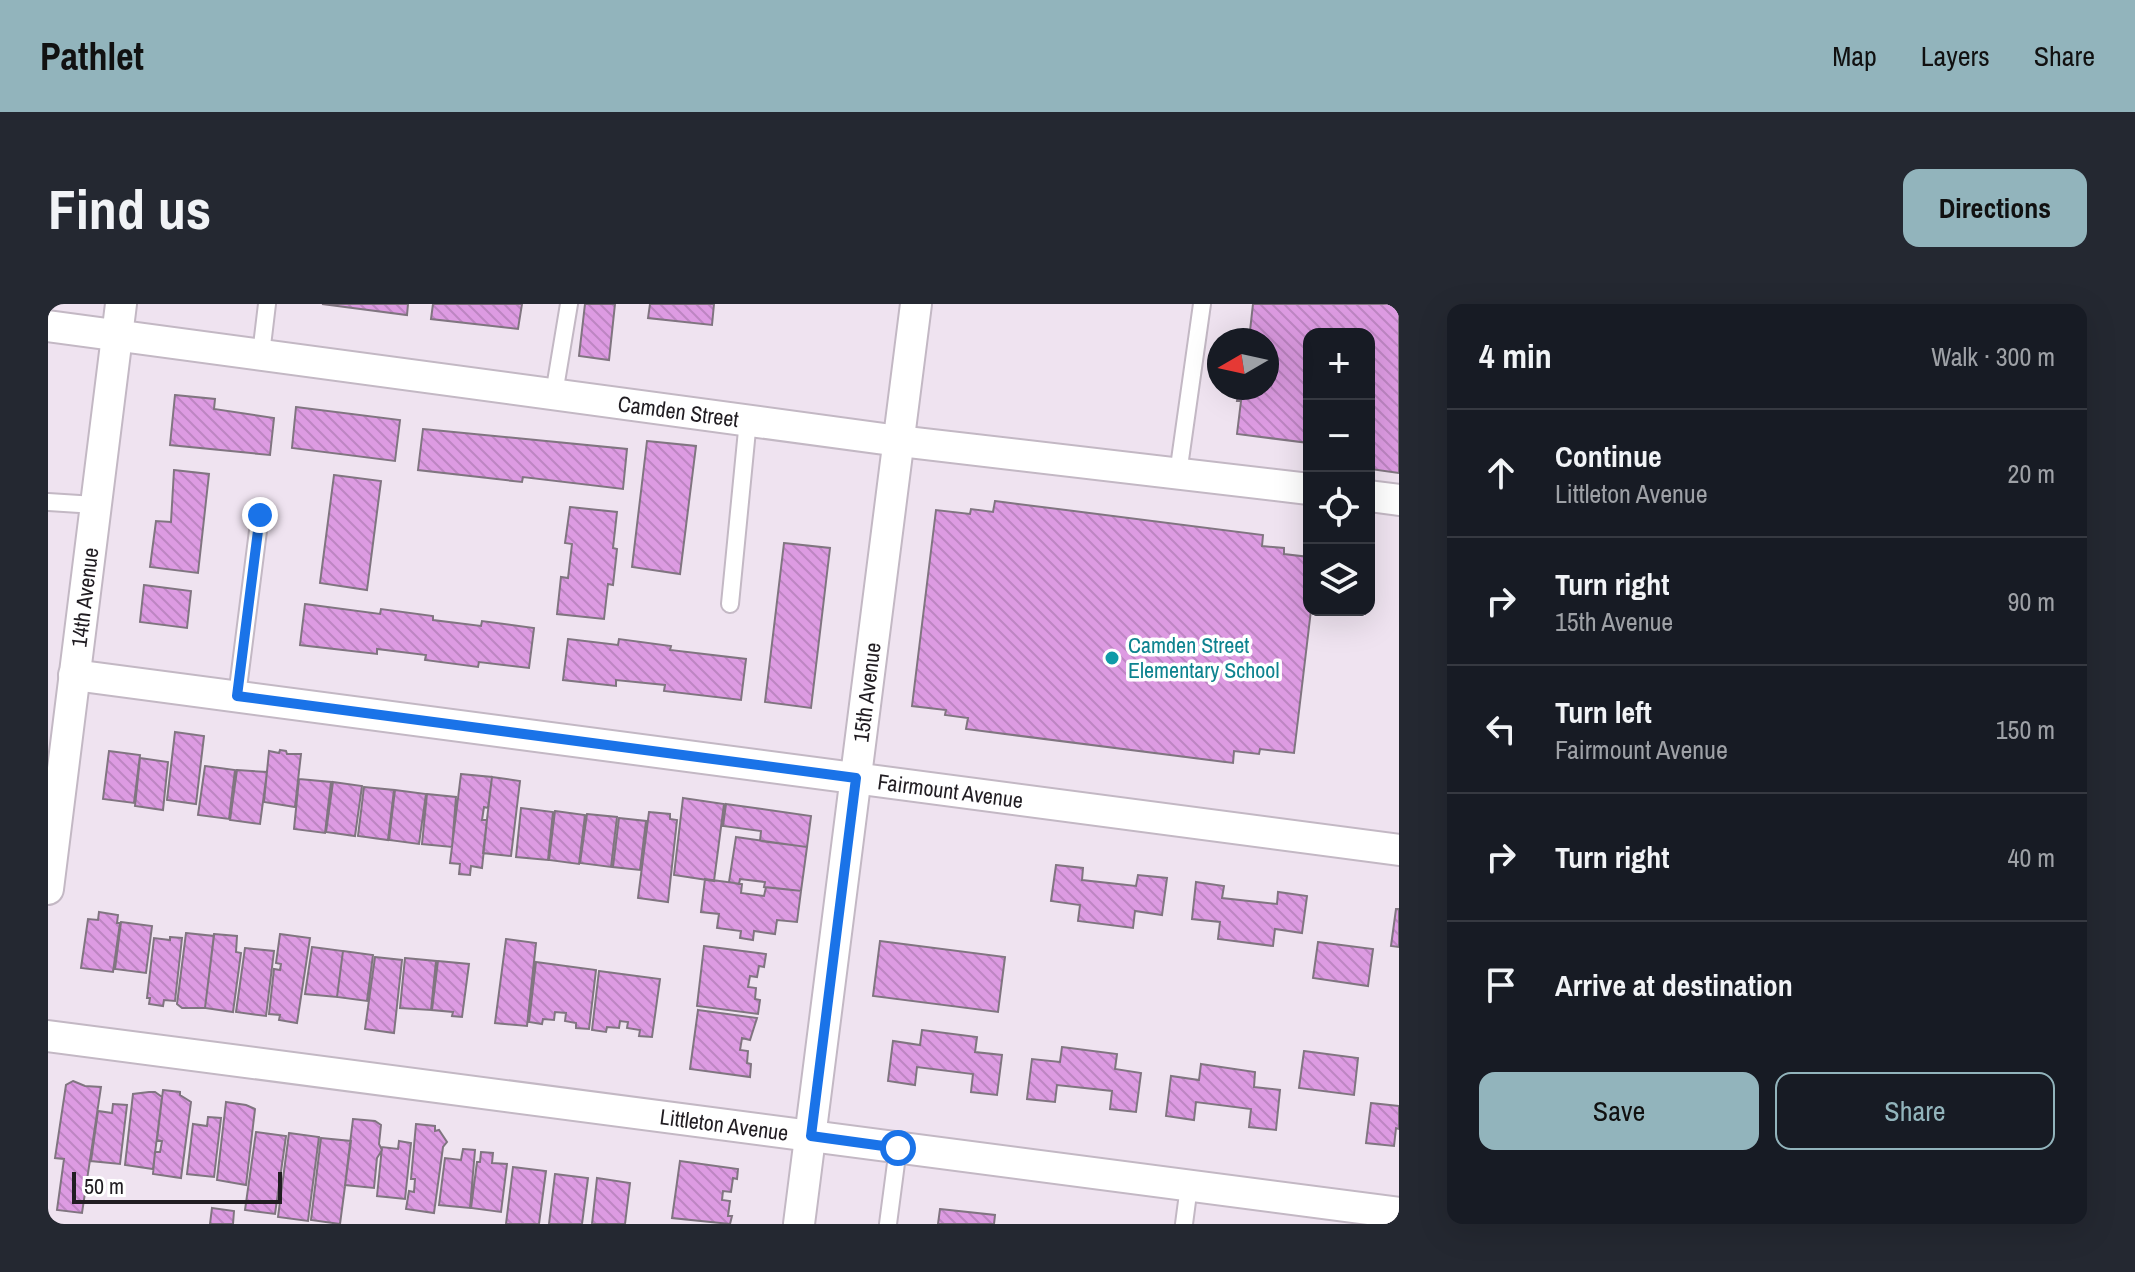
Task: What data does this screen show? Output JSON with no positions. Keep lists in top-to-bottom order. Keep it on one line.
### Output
{"streets":{"street":["Camden Street","14th Avenue","15th Avenue","Fairmount Avenue","Littleton Avenue"]},"crossings":[["Camden Street","14th Avenue"],["Camden Street","15th Avenue"],["14th Avenue","Fairmount Avenue"],["15th Avenue","Fairmount Avenue"],["15th Avenue","Littleton Avenue"]],"places":["Camden Street Elementary School"],"scale_bar":"50 m","north":"left","page":{"header":"Pathlet","nav":["Map","Layers","Share"],"buttons":["Directions",["Save","Share"]],"title":"Find us","heading":["4 min","Walk · 300 m"],"map_buttons":["+","−"],"list":[["Continue","Littleton Avenue","20 m"],["Turn right","15th Avenue","90 m"],["Turn left","Fairmount Avenue","150 m"],["Turn right","40 m"],"Arrive at destination"],"scale":"50 m"}}
